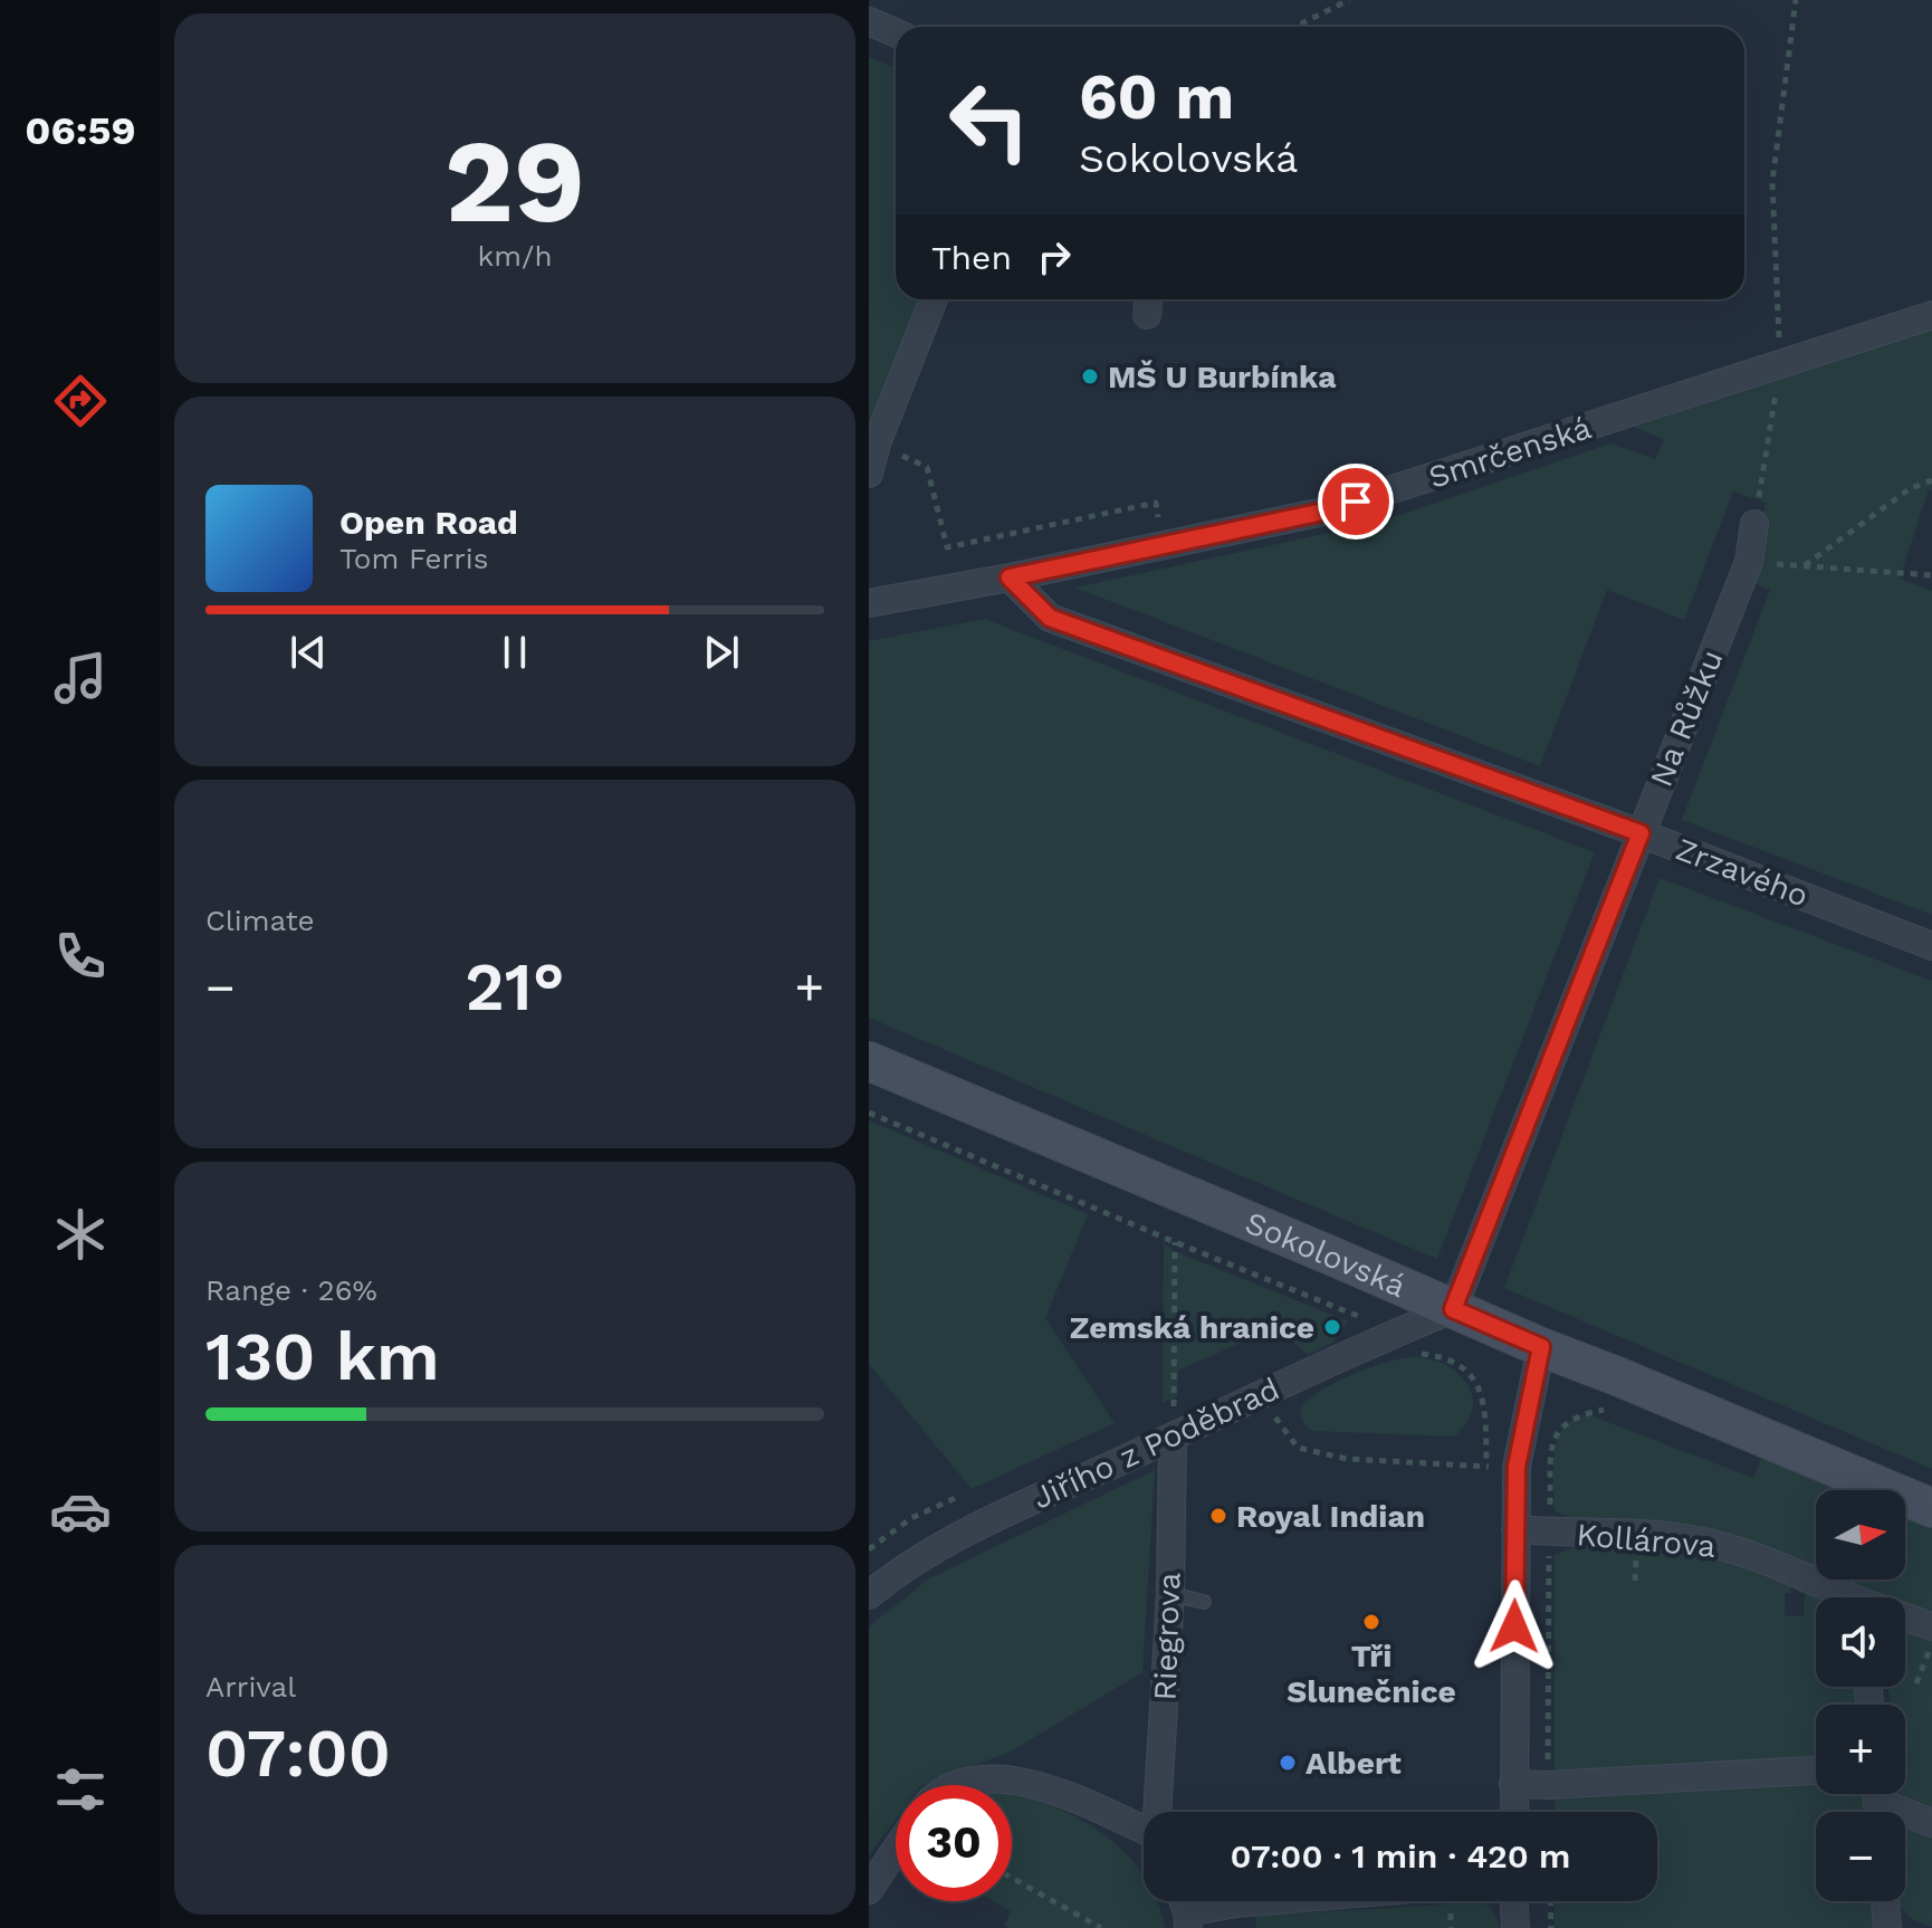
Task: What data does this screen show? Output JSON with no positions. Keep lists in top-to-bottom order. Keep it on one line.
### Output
{"streets":{"street":["Smrčenská","Na Růžku","Zrzavého","Sokolovská","Jiřího z Poděbrad","Kollárova","Riegrova"]},"crossings":[["Smrčenská","Zrzavého"],["Na Růžku","Zrzavého"],["Na Růžku","Sokolovská"],["Na Růžku","Jiřího z Poděbrad"],["Sokolovská","Jiřího z Poděbrad"],["Jiřího z Poděbrad","Riegrova"]],"places":["MŠ U Burbínka","Zemská hranice","Royal Indian","Tři Slunečnice","Albert"],"north":"right","page":{"tabs":"06:59","tile":[["29","km/h"],"Climate",["Range · 26%","130 km"],["Arrival","07:00"]],"turn":["60 m","Sokolovská"],"then":"Then","song":["Open Road","Tom Ferris"],"heat":["−","21°","+"],"map_buttons":["+","−"],"limit":"30","trip":"07:00 · 1 min · 420 m"}}
